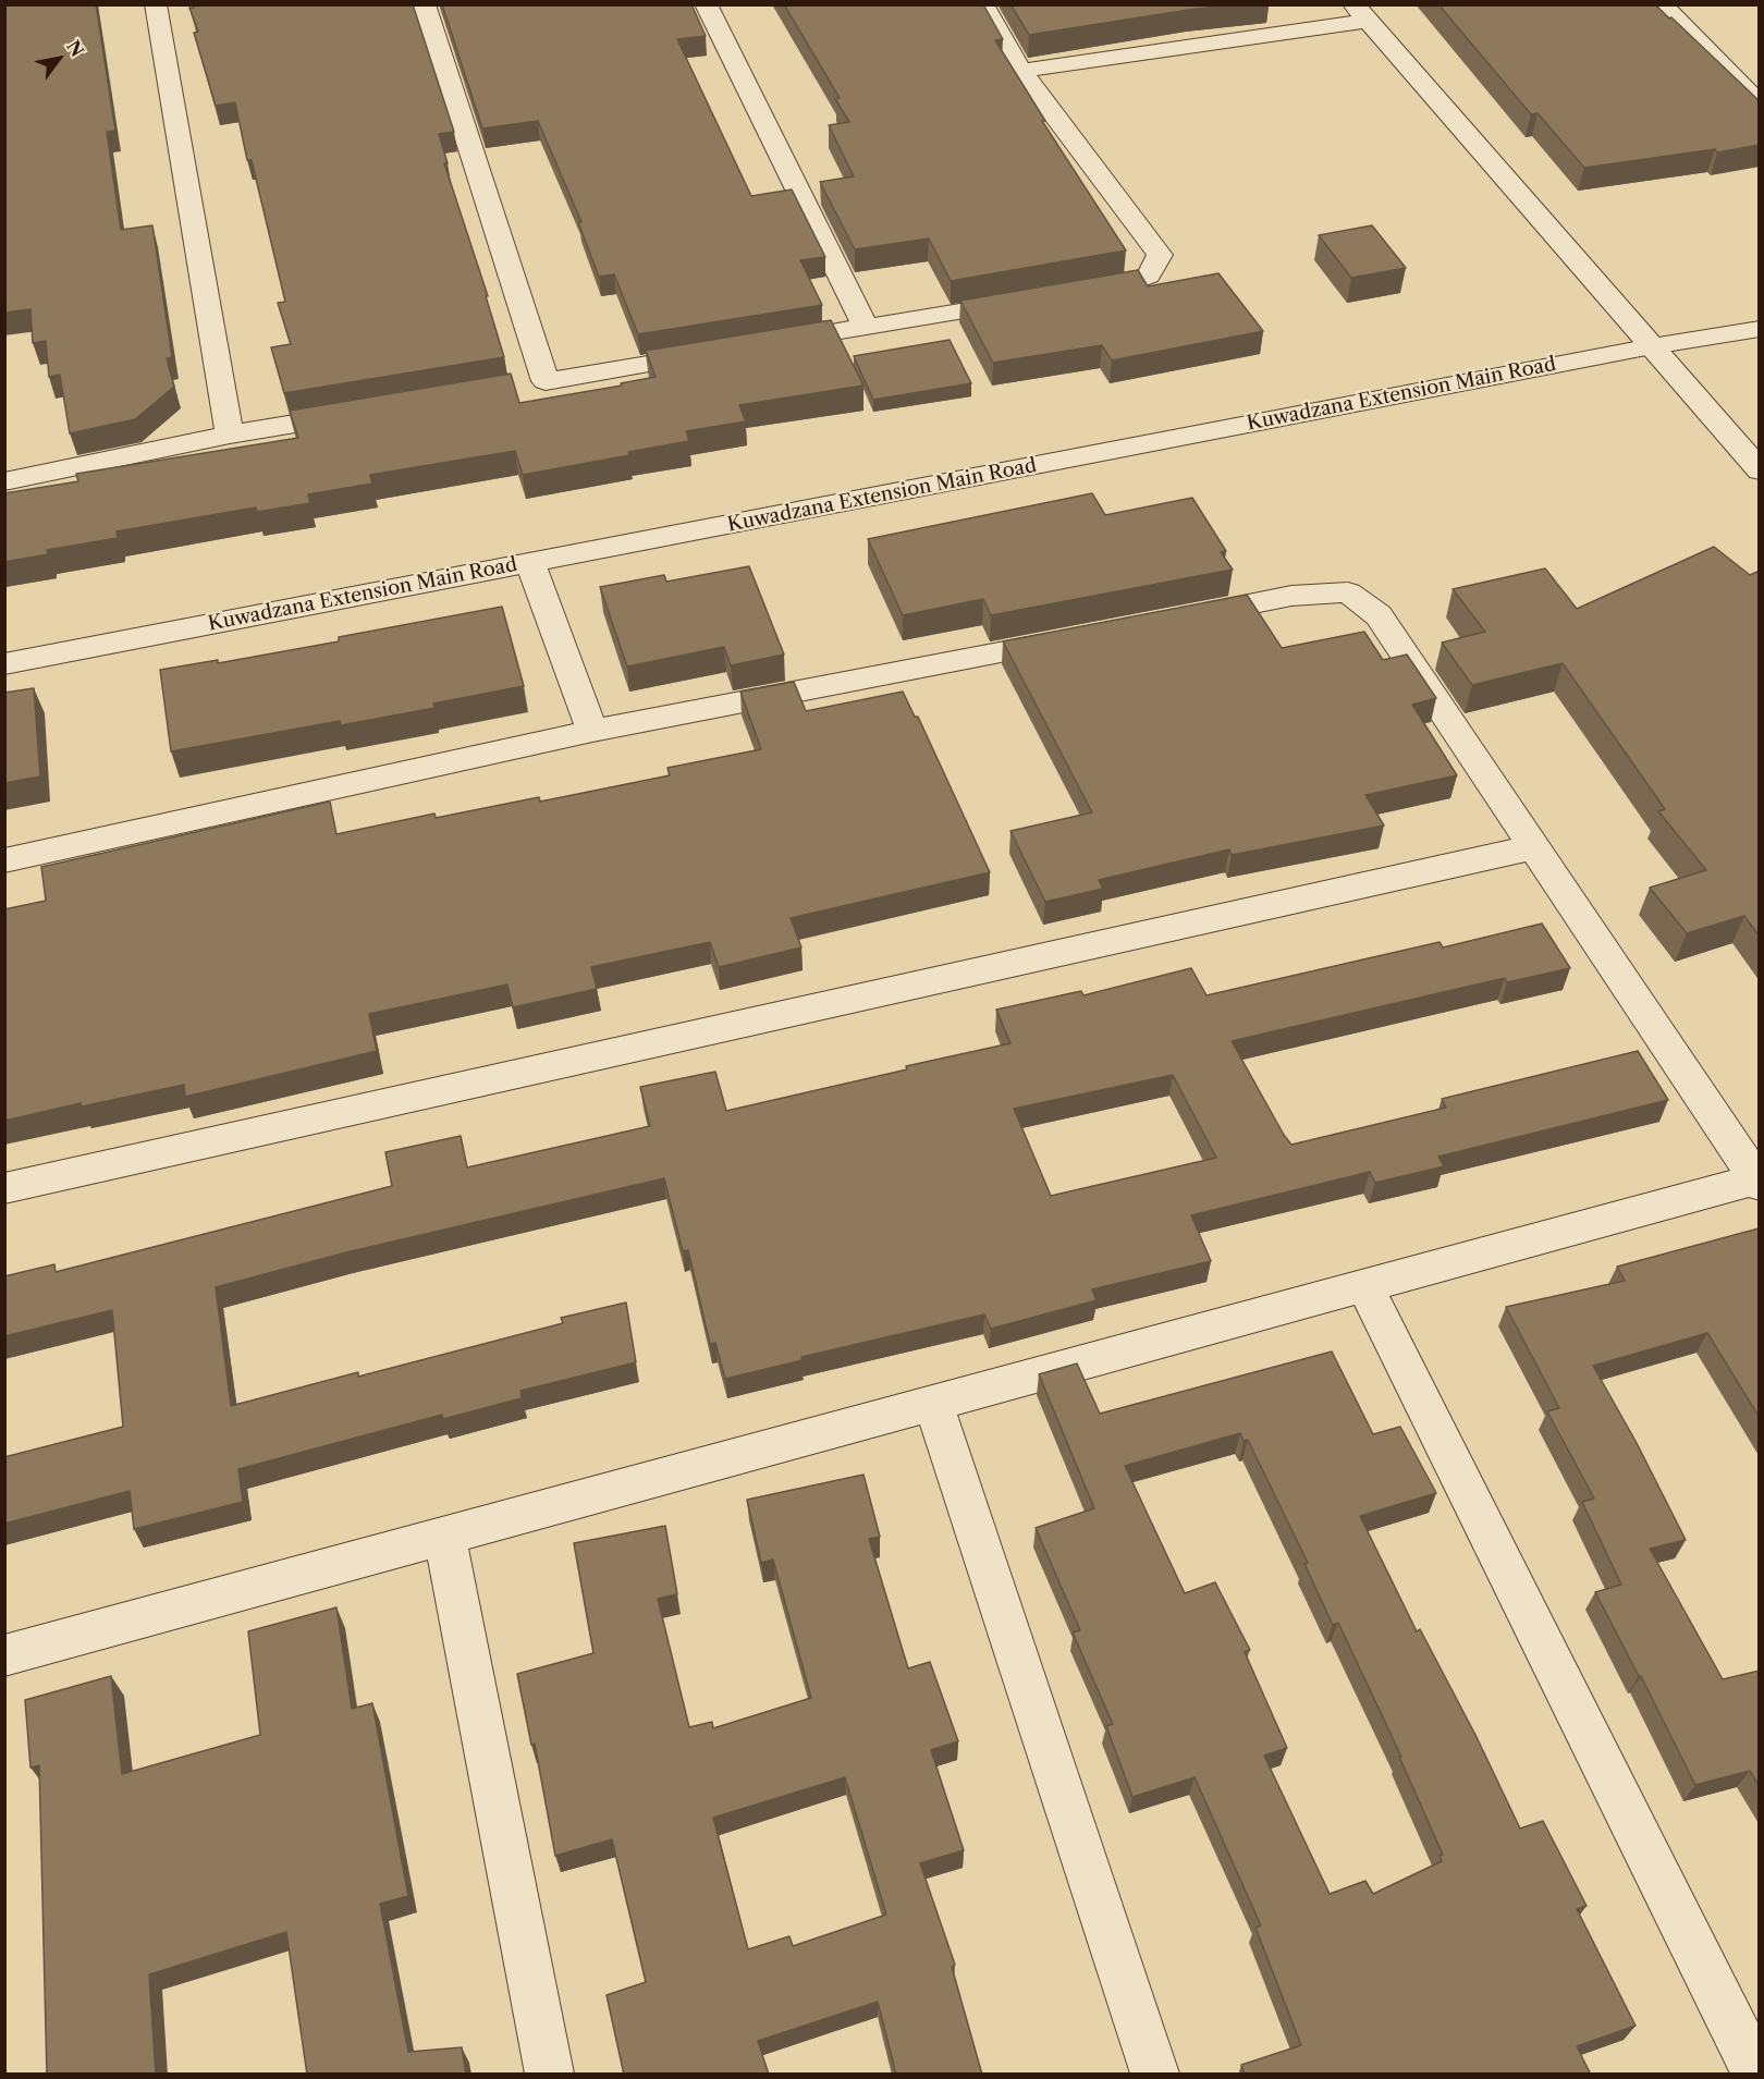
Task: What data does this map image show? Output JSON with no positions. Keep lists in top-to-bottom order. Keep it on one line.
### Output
{"streets":{"street":["Kuwadzana Extension Main Road"]},"north":"top right"}
